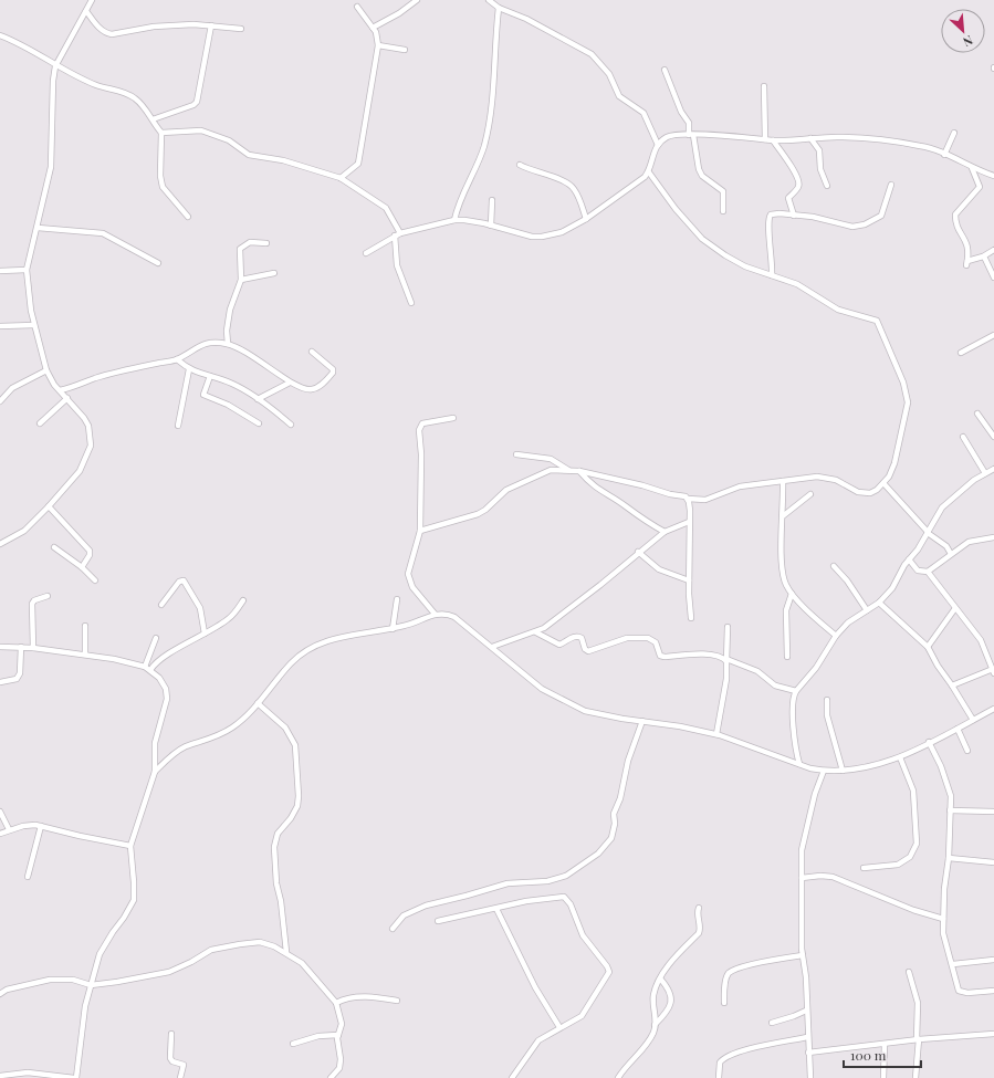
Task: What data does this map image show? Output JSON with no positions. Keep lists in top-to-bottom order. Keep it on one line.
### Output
{"scale_bar":"100 m","north":"bottom right"}
